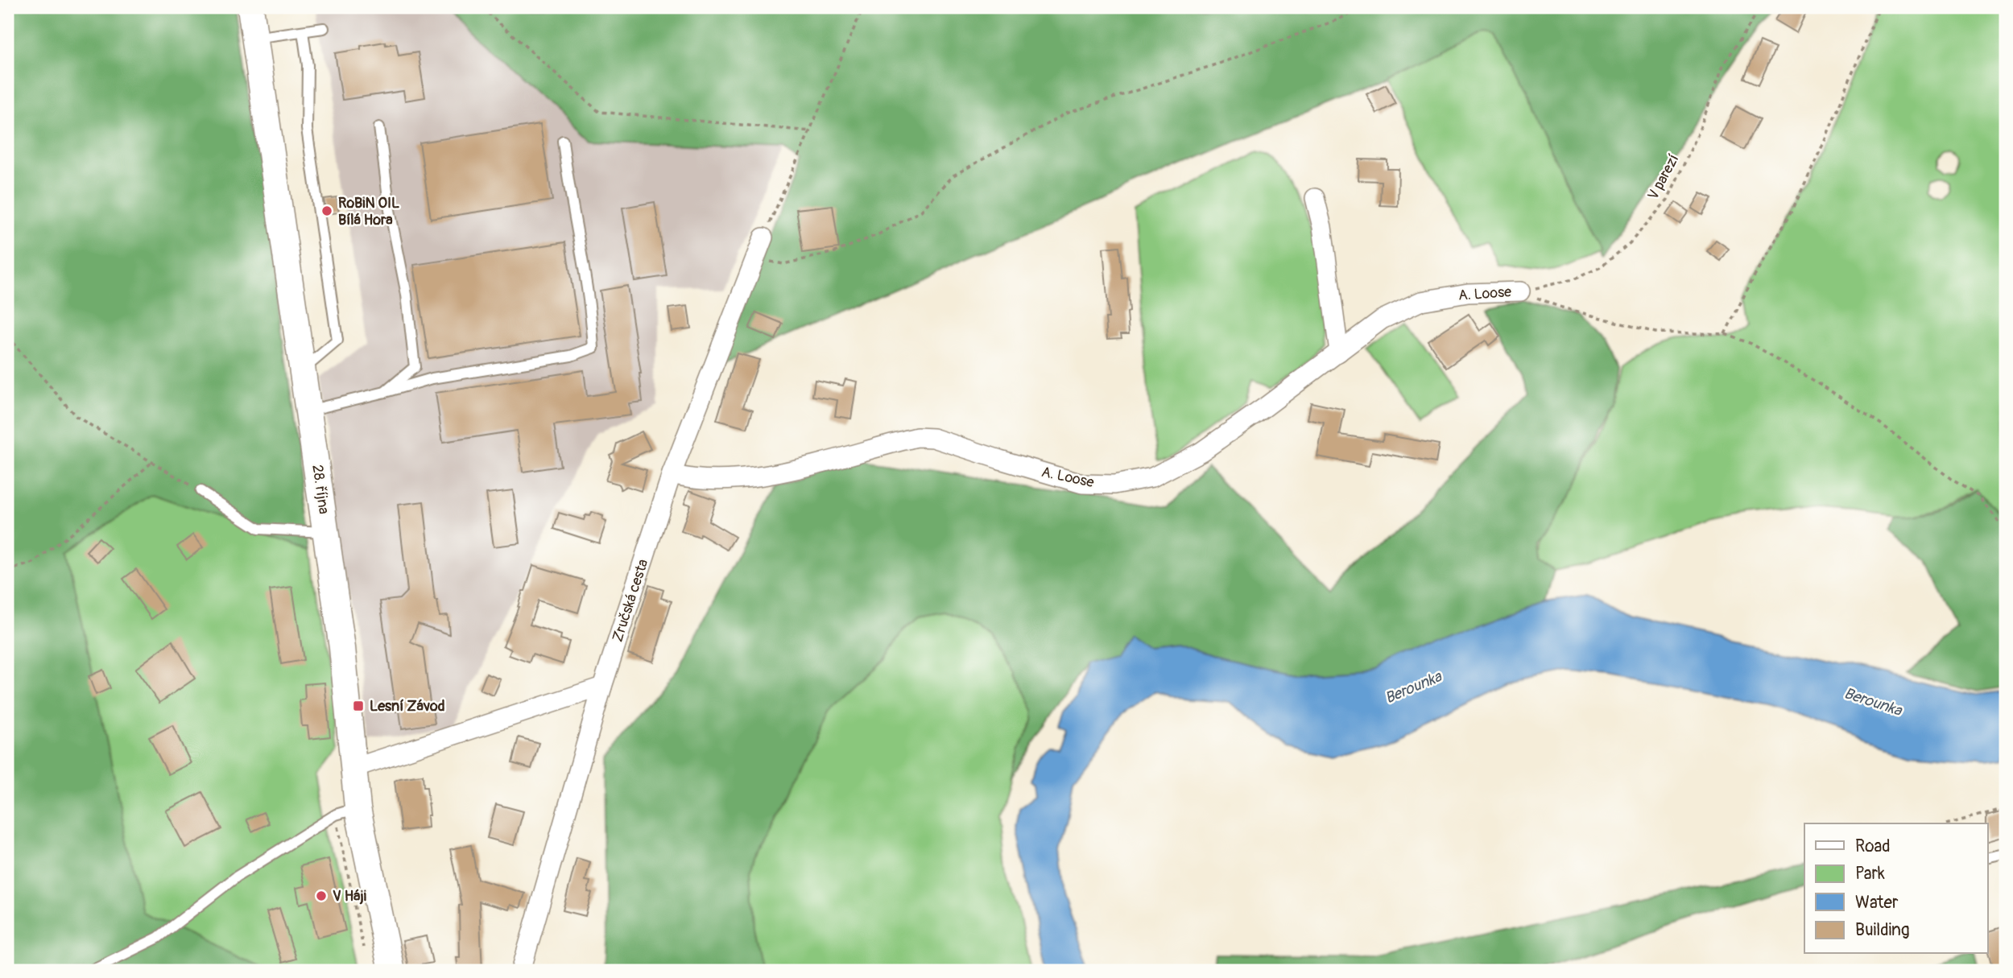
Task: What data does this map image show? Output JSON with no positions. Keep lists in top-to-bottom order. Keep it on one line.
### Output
{"streets":{"main road":["28. října"],"street":["A. Loose","Zručská cesta"],"path":["V parezí"]},"crossings":[["V parezí","A. Loose"],["A. Loose","Zručská cesta"]],"water":["Berounka"],"places":{"other":["RoBiN OIL Bílá Hora","V Háji"],"transit":["Lesní Závod"]},"legend":["Road","Park","Water","Building"]}
